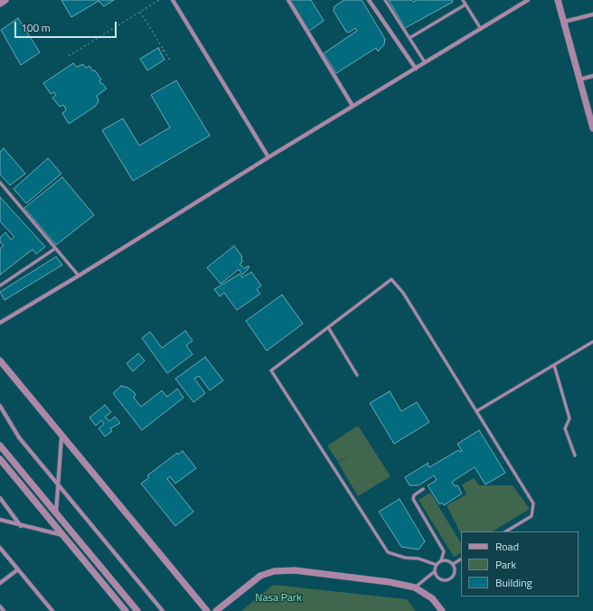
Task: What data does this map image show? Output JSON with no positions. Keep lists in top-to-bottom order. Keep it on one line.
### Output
{"parks":["Nasa Park"],"legend":["Road","Park","Building"],"scale_bar":"100 m"}
